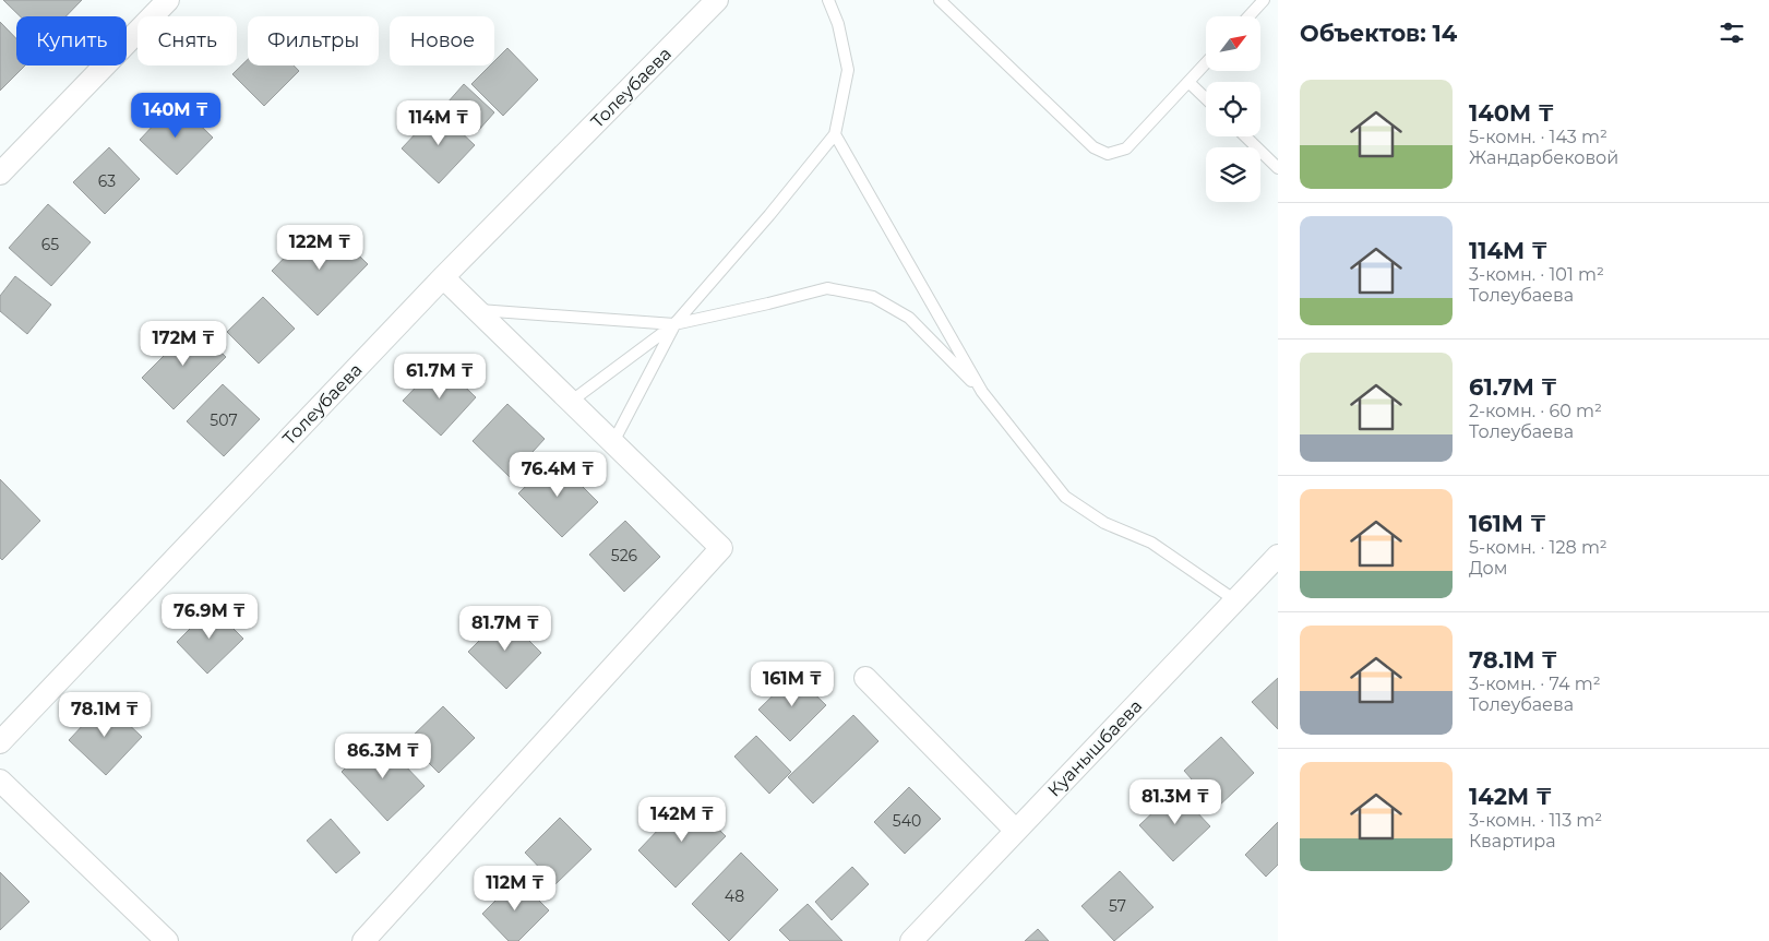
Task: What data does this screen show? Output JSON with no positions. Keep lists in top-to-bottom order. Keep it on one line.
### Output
{"streets":{"street":["Толеубаева","Куанышбаева"]},"house_numbers":["63","65","507","526","540","48","57"],"north":"top right","page":{"heading":"Объектов: 14","chip":["Купить","Снять","Фильтры","Новое"],"list":[{"name":"140M ₸","note":"5-комн. · 143 m² · Жандарбековой"},{"name":"114M ₸","note":"3-комн. · 101 m² · Толеубаева"},{"name":"61.7M ₸","note":"2-комн. · 60 m² · Толеубаева"},{"name":"161M ₸","note":"5-комн. · 128 m² · Дом"},{"name":"78.1M ₸","note":"3-комн. · 74 m² · Толеубаева"},{"name":"142M ₸","note":"3-комн. · 113 m² · Квартира"}],"price":["140M ₸","114M ₸","122M ₸","172M ₸","61.7M ₸","76.4M ₸","76.9M ₸","81.7M ₸","161M ₸","78.1M ₸","86.3M ₸","81.3M ₸","142M ₸","112M ₸"]}}
